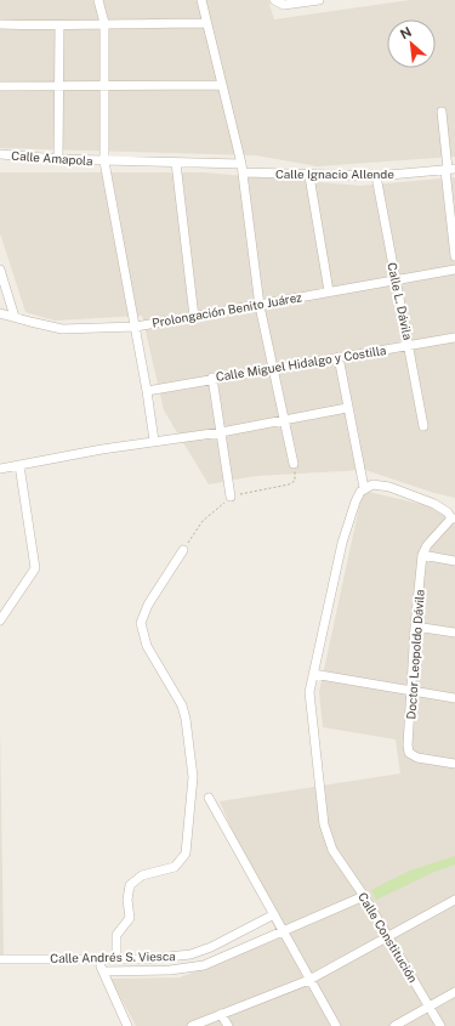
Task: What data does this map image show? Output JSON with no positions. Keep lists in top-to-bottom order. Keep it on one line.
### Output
{"streets":{"street":["Calle Amapola","Calle Ignacio Allende","Calle L. Dávila","Prolongación Benito Juárez","Calle Miguel Hidalgo y Costilla","Doctor Leopoldo Dávila","Calle Constitución","Calle Andrés S. Viesca"]},"crossings":[["Calle Amapola","Calle Ignacio Allende"],["Calle Ignacio Allende","Calle L. Dávila"],["Calle L. Dávila","Prolongación Benito Juárez"],["Calle L. Dávila","Calle Miguel Hidalgo y Costilla"]],"north":"top left"}
